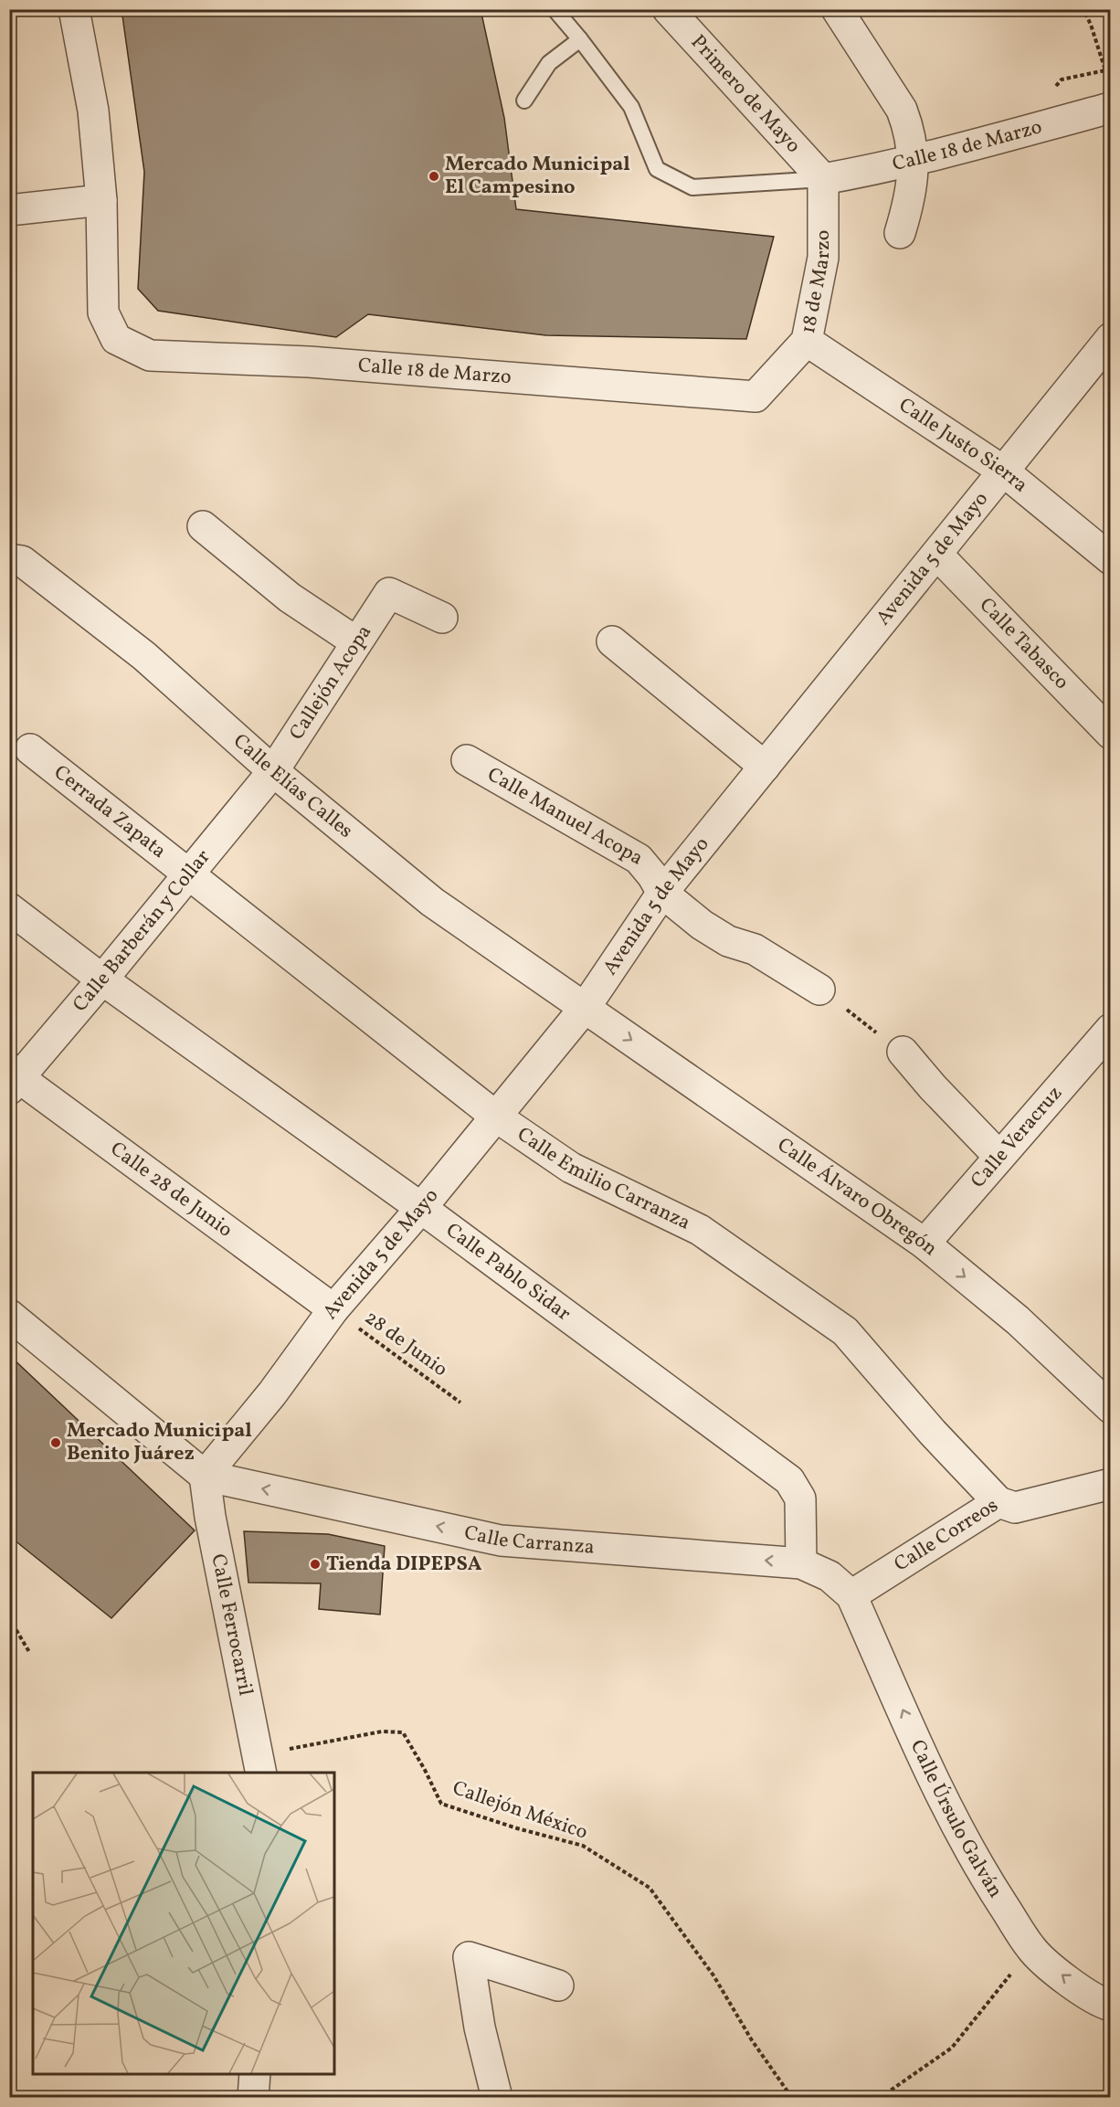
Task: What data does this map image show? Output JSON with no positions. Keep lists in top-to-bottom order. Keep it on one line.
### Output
{"streets":{"street":["Primero de Mayo","Calle 18 de Marzo","18 de Marzo","Calle Justo Sierra","Avenida 5 de Mayo","Calle Tabasco","Callejón Acopa","Calle Elías Calles","Cerrada Zapata","Calle Manuel Acopa","Calle Barberán y Collar","Calle Veracruz","Calle Emilio Carranza","Calle 28 de Junio","Calle Álvaro Obregón","Calle Pablo Sidar","Calle Correos","Calle Carranza","Calle Ferrocarril","Calle Úrsulo Galván"],"path":["28 de Junio","Callejón México"]},"crossings":[["Primero de Mayo","Calle 18 de Marzo"],["Primero de Mayo","18 de Marzo"],["Calle 18 de Marzo","18 de Marzo"],["18 de Marzo","Calle Justo Sierra"],["Calle Justo Sierra","Avenida 5 de Mayo"],["Avenida 5 de Mayo","Calle Tabasco"],["Avenida 5 de Mayo","Calle Elías Calles"],["Avenida 5 de Mayo","Calle Manuel Acopa"],["Avenida 5 de Mayo","Calle Emilio Carranza"],["Avenida 5 de Mayo","Calle 28 de Junio"],["Avenida 5 de Mayo","Calle Álvaro Obregón"],["Avenida 5 de Mayo","Calle Pablo Sidar"],["Avenida 5 de Mayo","28 de Junio"],["Avenida 5 de Mayo","Calle Carranza"],["Avenida 5 de Mayo","Calle Ferrocarril"],["Callejón Acopa","Calle Elías Calles"],["Callejón Acopa","Calle Barberán y Collar"],["Calle Elías Calles","Calle Barberán y Collar"],["Calle Elías Calles","Calle Álvaro Obregón"],["Cerrada Zapata","Calle Barberán y Collar"],["Cerrada Zapata","Calle Emilio Carranza"],["Calle Barberán y Collar","Calle Emilio Carranza"],["Calle Barberán y Collar","Calle 28 de Junio"],["Calle Barberán y Collar","Calle Pablo Sidar"],["Calle Veracruz","Calle Álvaro Obregón"],["Calle Emilio Carranza","Calle Correos"],["Calle 28 de Junio","28 de Junio"],["Calle Pablo Sidar","Calle Carranza"],["Calle Correos","Calle Carranza"],["Calle Correos","Calle Úrsulo Galván"],["Calle Carranza","Calle Ferrocarril"],["Calle Carranza","Calle Úrsulo Galván"],["Calle Ferrocarril","Callejón México"]],"one_way":["Calle Álvaro Obregón","Calle Carranza","Calle Úrsulo Galván"],"places":["Mercado Municipal El Campesino","Mercado Municipal Benito Juárez","Tienda DIPEPSA"]}
